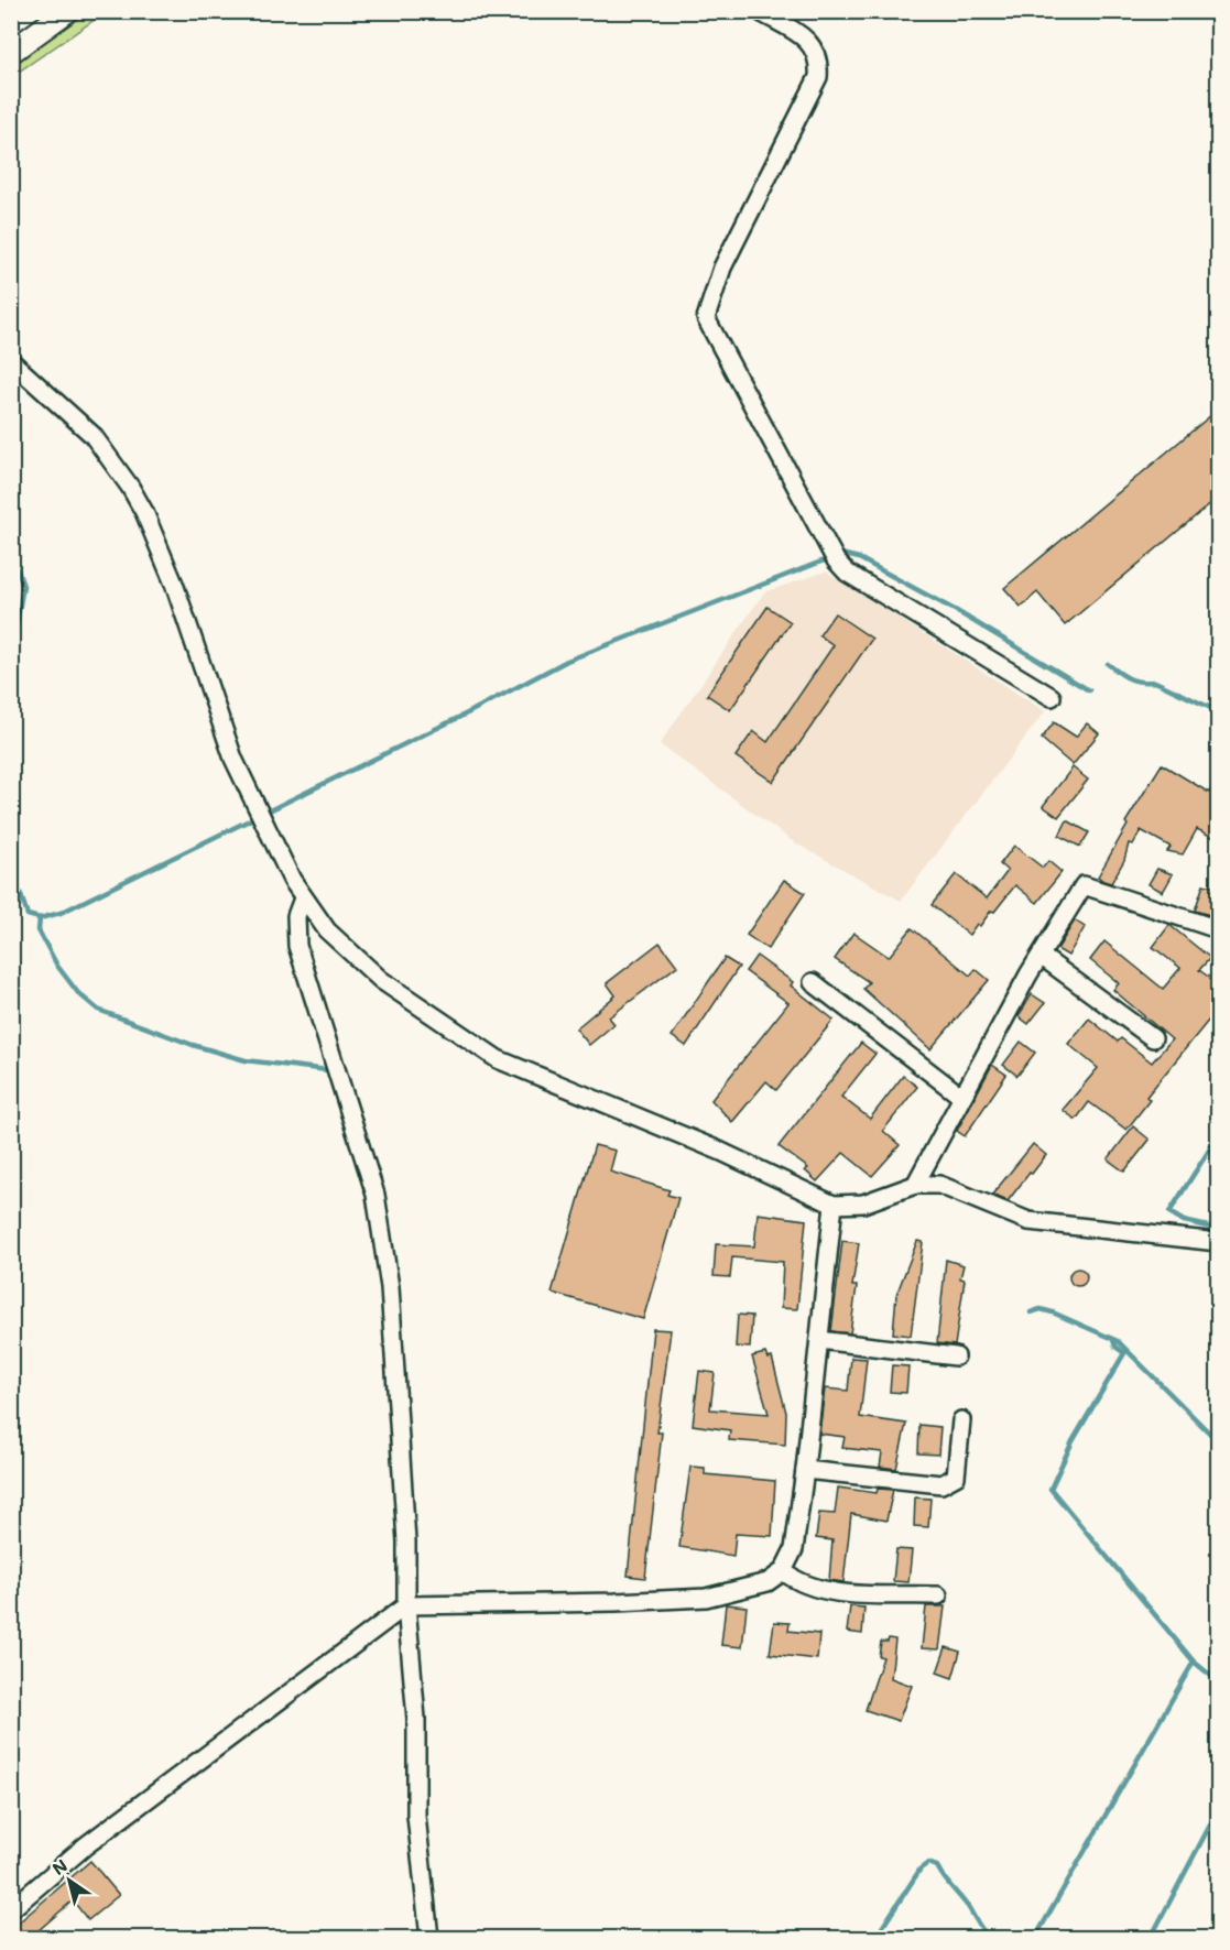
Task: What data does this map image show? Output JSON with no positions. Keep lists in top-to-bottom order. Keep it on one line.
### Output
{"north":"top left"}
